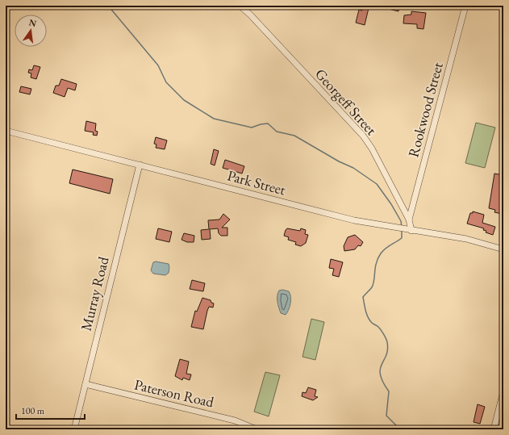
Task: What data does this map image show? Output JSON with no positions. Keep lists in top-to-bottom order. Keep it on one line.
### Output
{"streets":{"street":["Georgeff Street","Rookwood Street","Park Street","Murray Road","Paterson Road"]},"crossings":[["Georgeff Street","Rookwood Street"],["Georgeff Street","Park Street"],["Park Street","Murray Road"],["Murray Road","Paterson Road"]],"scale_bar":"100 m","north":"top"}
